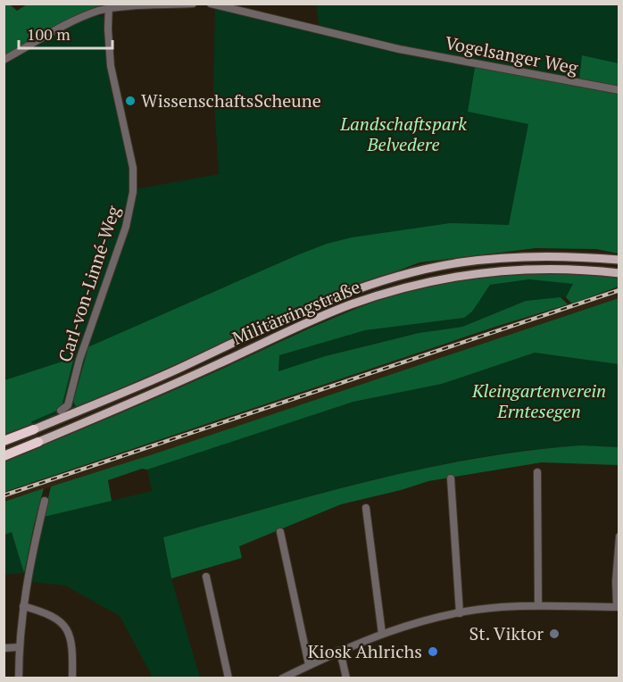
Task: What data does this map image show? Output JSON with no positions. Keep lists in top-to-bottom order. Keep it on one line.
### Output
{"streets":{"highway":["Militärringstraße"],"street":["Vogelsanger Weg","Carl-von-Linné-Weg"]},"parks":["Landschaftspark Belvedere","Kleingartenverein Erntesegen"],"places":["WissenschaftsScheune","St. Viktor","Kiosk Ahlrichs"],"scale_bar":"100 m"}
